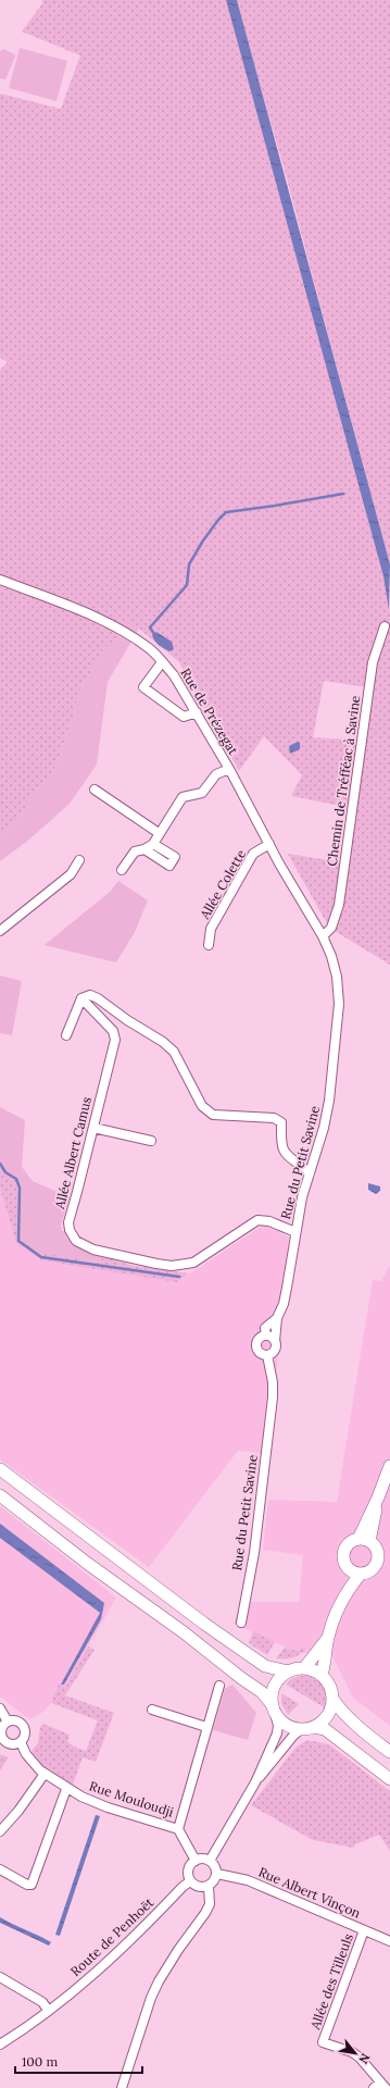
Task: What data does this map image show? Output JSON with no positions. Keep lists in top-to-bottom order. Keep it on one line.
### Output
{"streets":{"street":["Rue de Prézegat","Chemin de Tréfféac à Savine","Allée Colette","Allée Albert Camus","Rue du Petit Savine","Rue Mouloudji","Rue Albert Vinçon","Route de Penhoët","Allée des Tilleuls"]},"crossings":[["Rue de Prézegat","Chemin de Tréfféac à Savine"],["Rue de Prézegat","Allée Colette"],["Rue de Prézegat","Rue du Petit Savine"],["Chemin de Tréfféac à Savine","Rue du Petit Savine"],["Allée Albert Camus","Rue du Petit Savine"],["Rue Albert Vinçon","Route de Penhoët"],["Rue Albert Vinçon","Allée des Tilleuls"]],"scale_bar":"100 m","north":"bottom right"}
